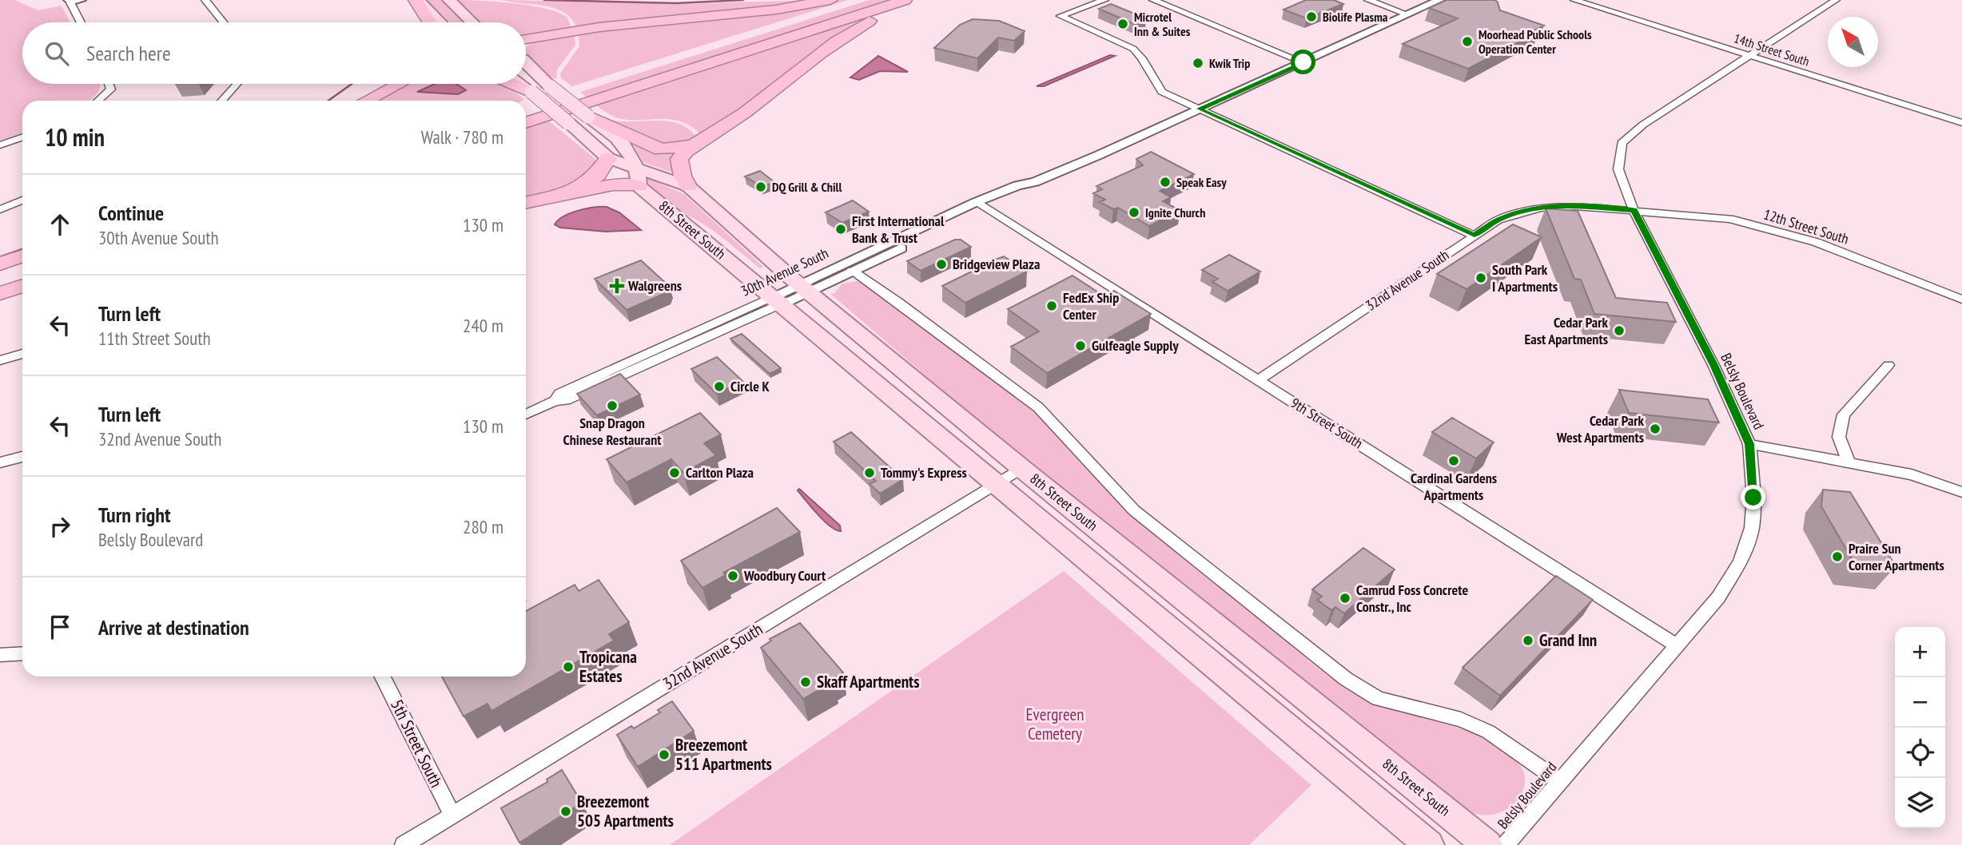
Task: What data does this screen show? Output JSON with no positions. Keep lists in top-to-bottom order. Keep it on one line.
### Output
{"streets":{"main road":["8th Street South"],"street":["14th Street South","12th Street South","30th Avenue South","32nd Avenue South","Belsly Boulevard","9th Street South","5th Street South"]},"crossings":[["14th Street South","Belsly Boulevard"],["12th Street South","32nd Avenue South"],["12th Street South","Belsly Boulevard"],["8th Street South","30th Avenue South"],["8th Street South","32nd Avenue South"],["30th Avenue South","9th Street South"],["32nd Avenue South","Belsly Boulevard"],["32nd Avenue South","9th Street South"],["32nd Avenue South","5th Street South"],["Belsly Boulevard","9th Street South"]],"parks":["Evergreen Cemetery"],"places":{"other":["Biolife Plasma","Microtel Inn & Suites","Moorhead Public Schools Operation Center","Kwik Trip","Speak Easy","DQ Grill & Chill","Ignite Church","First International Bank & Trust","Bridgeview Plaza","South Park I Apartments","FedEx Ship Center","Cedar Park East Apartments","Gulfeagle Supply","Circle K","Snap Dragon Chinese Restaurant","Cedar Park West Apartments","Cardinal Gardens Apartments","Carlton Plaza","Tommy's Express","Praire Sun Corner Apartments","Woodbury Court","Camrud Foss Concrete Constr., Inc","Grand Inn","Tropicana Estates","Skaff Apartments","Breezemont 511 Apartments","Breezemont 505 Apartments"],"health":["Walgreens"]},"north":"top left","page":{"search":"Search here","heading":["10 min","Walk · 780 m"],"list":[["Continue","30th Avenue South","130 m"],["Turn left","11th Street South","240 m"],["Turn left","32nd Avenue South","130 m"],["Turn right","Belsly Boulevard","280 m"],"Arrive at destination"],"map_buttons":["+","−"]}}
